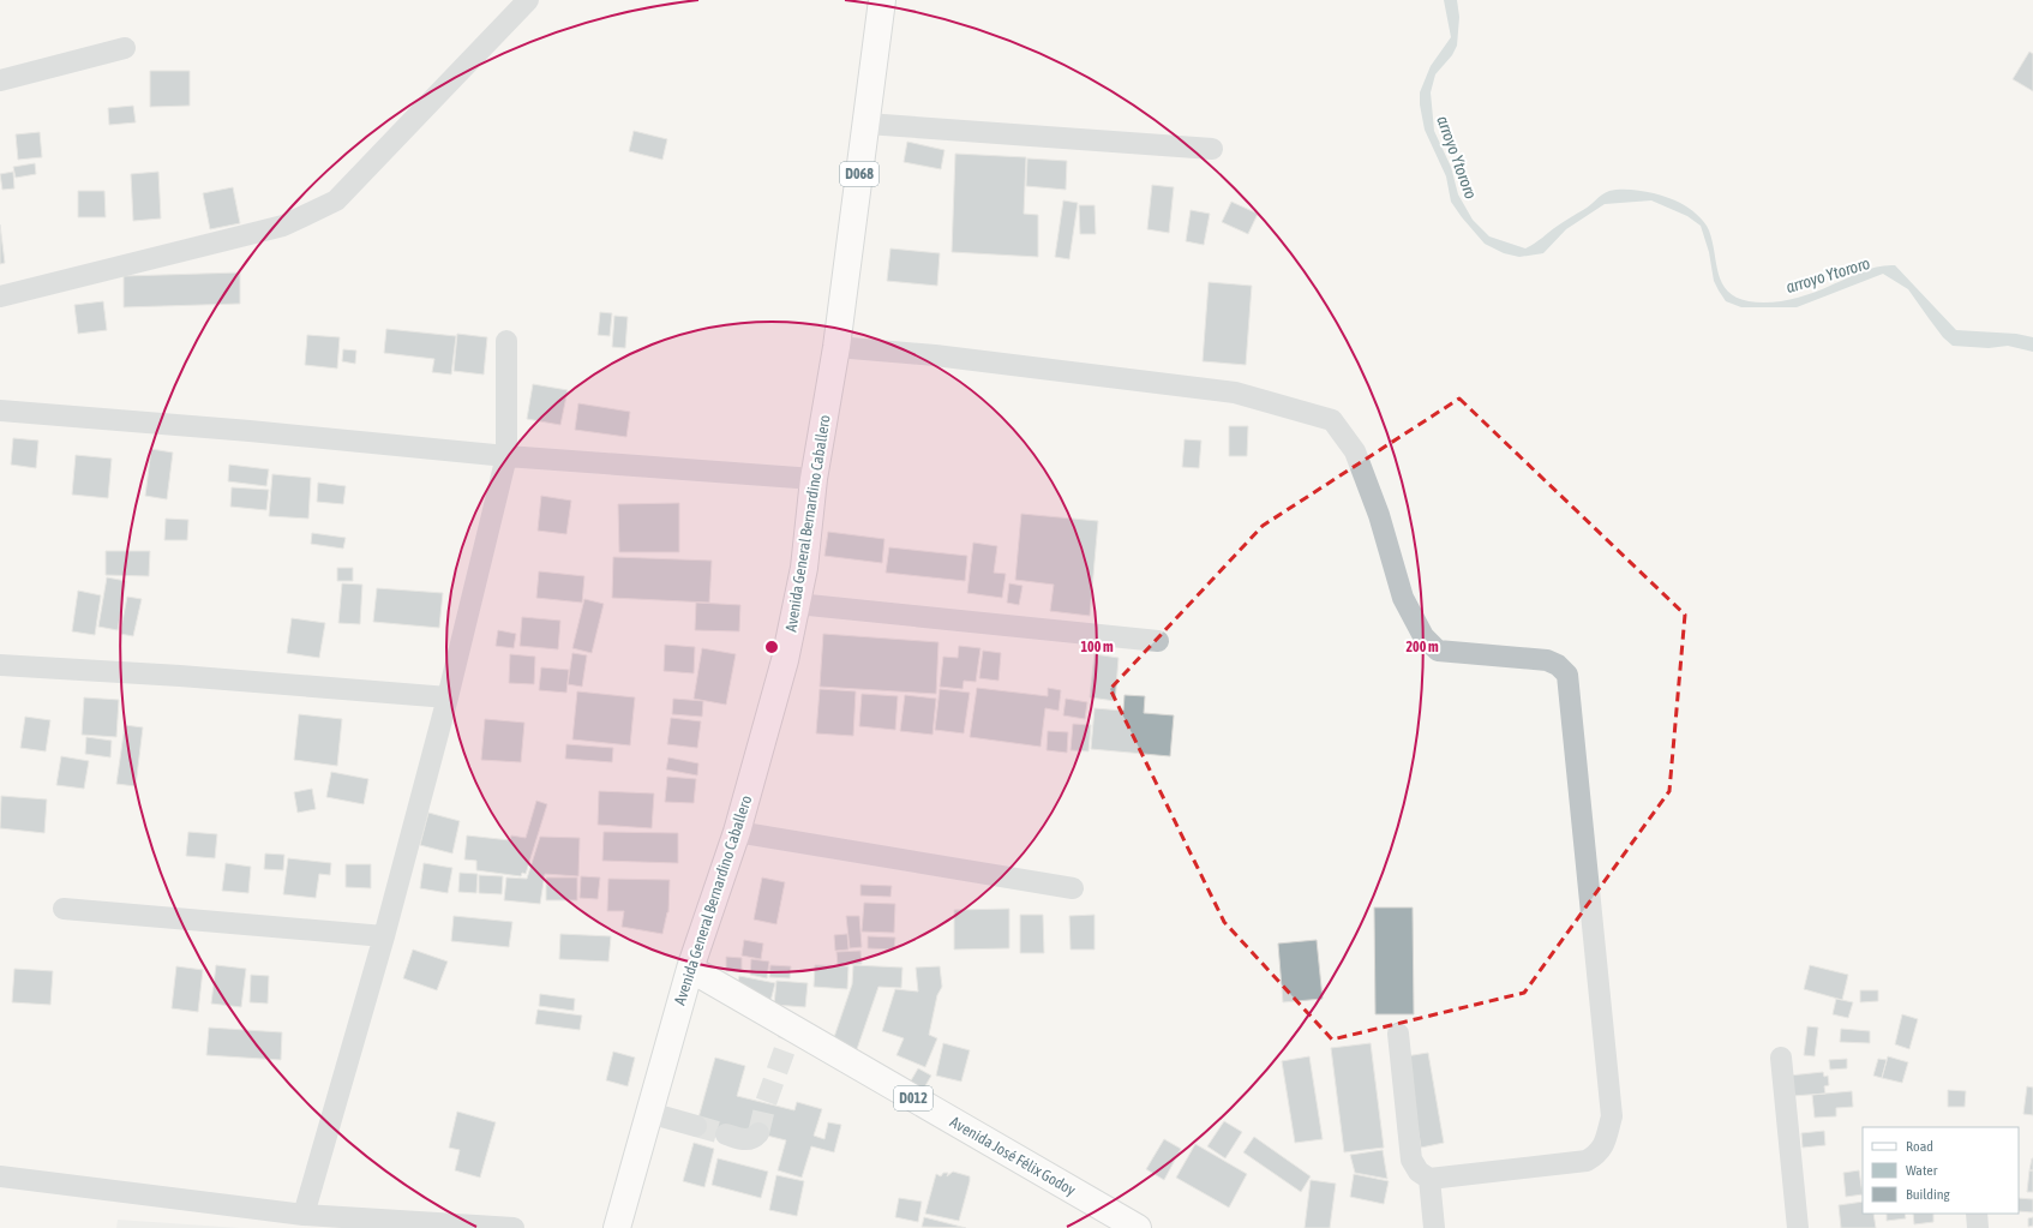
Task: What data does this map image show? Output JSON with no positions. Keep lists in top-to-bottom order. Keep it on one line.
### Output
{"streets":{"main road":["D068","Avenida General Bernardino Caballero","D012","Avenida José Félix Godoy"]},"crossings":[["Avenida General Bernardino Caballero","Avenida José Félix Godoy"]],"water":["arroyo Ytororo"],"legend":["Road","Water","Building"],"rings":["100 m","200 m"]}
